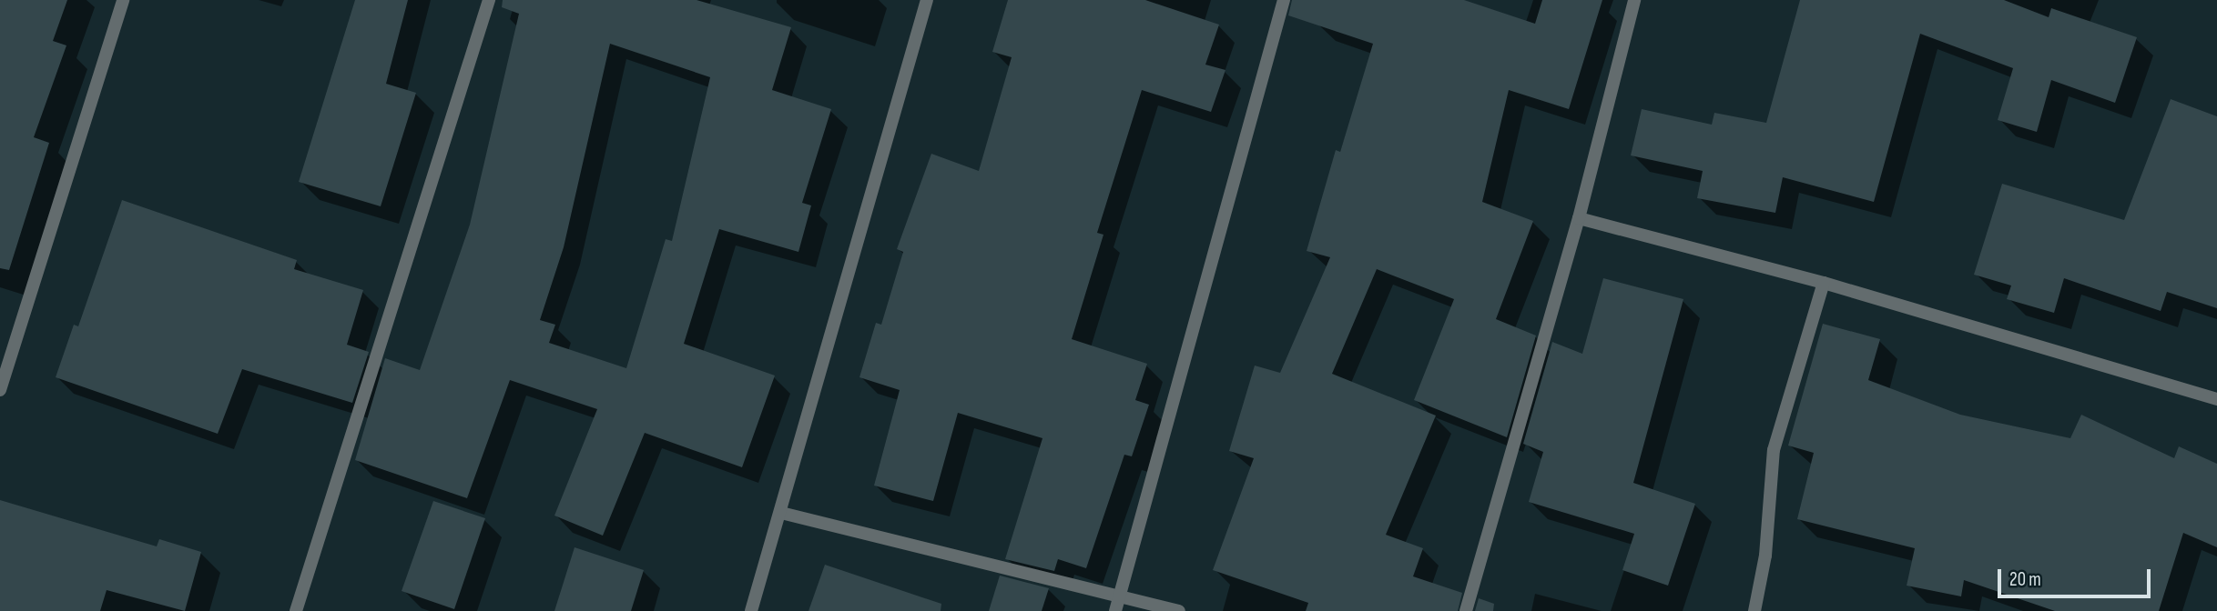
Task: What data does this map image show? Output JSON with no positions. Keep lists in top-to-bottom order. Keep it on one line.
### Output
{"scale_bar":"20 m"}
